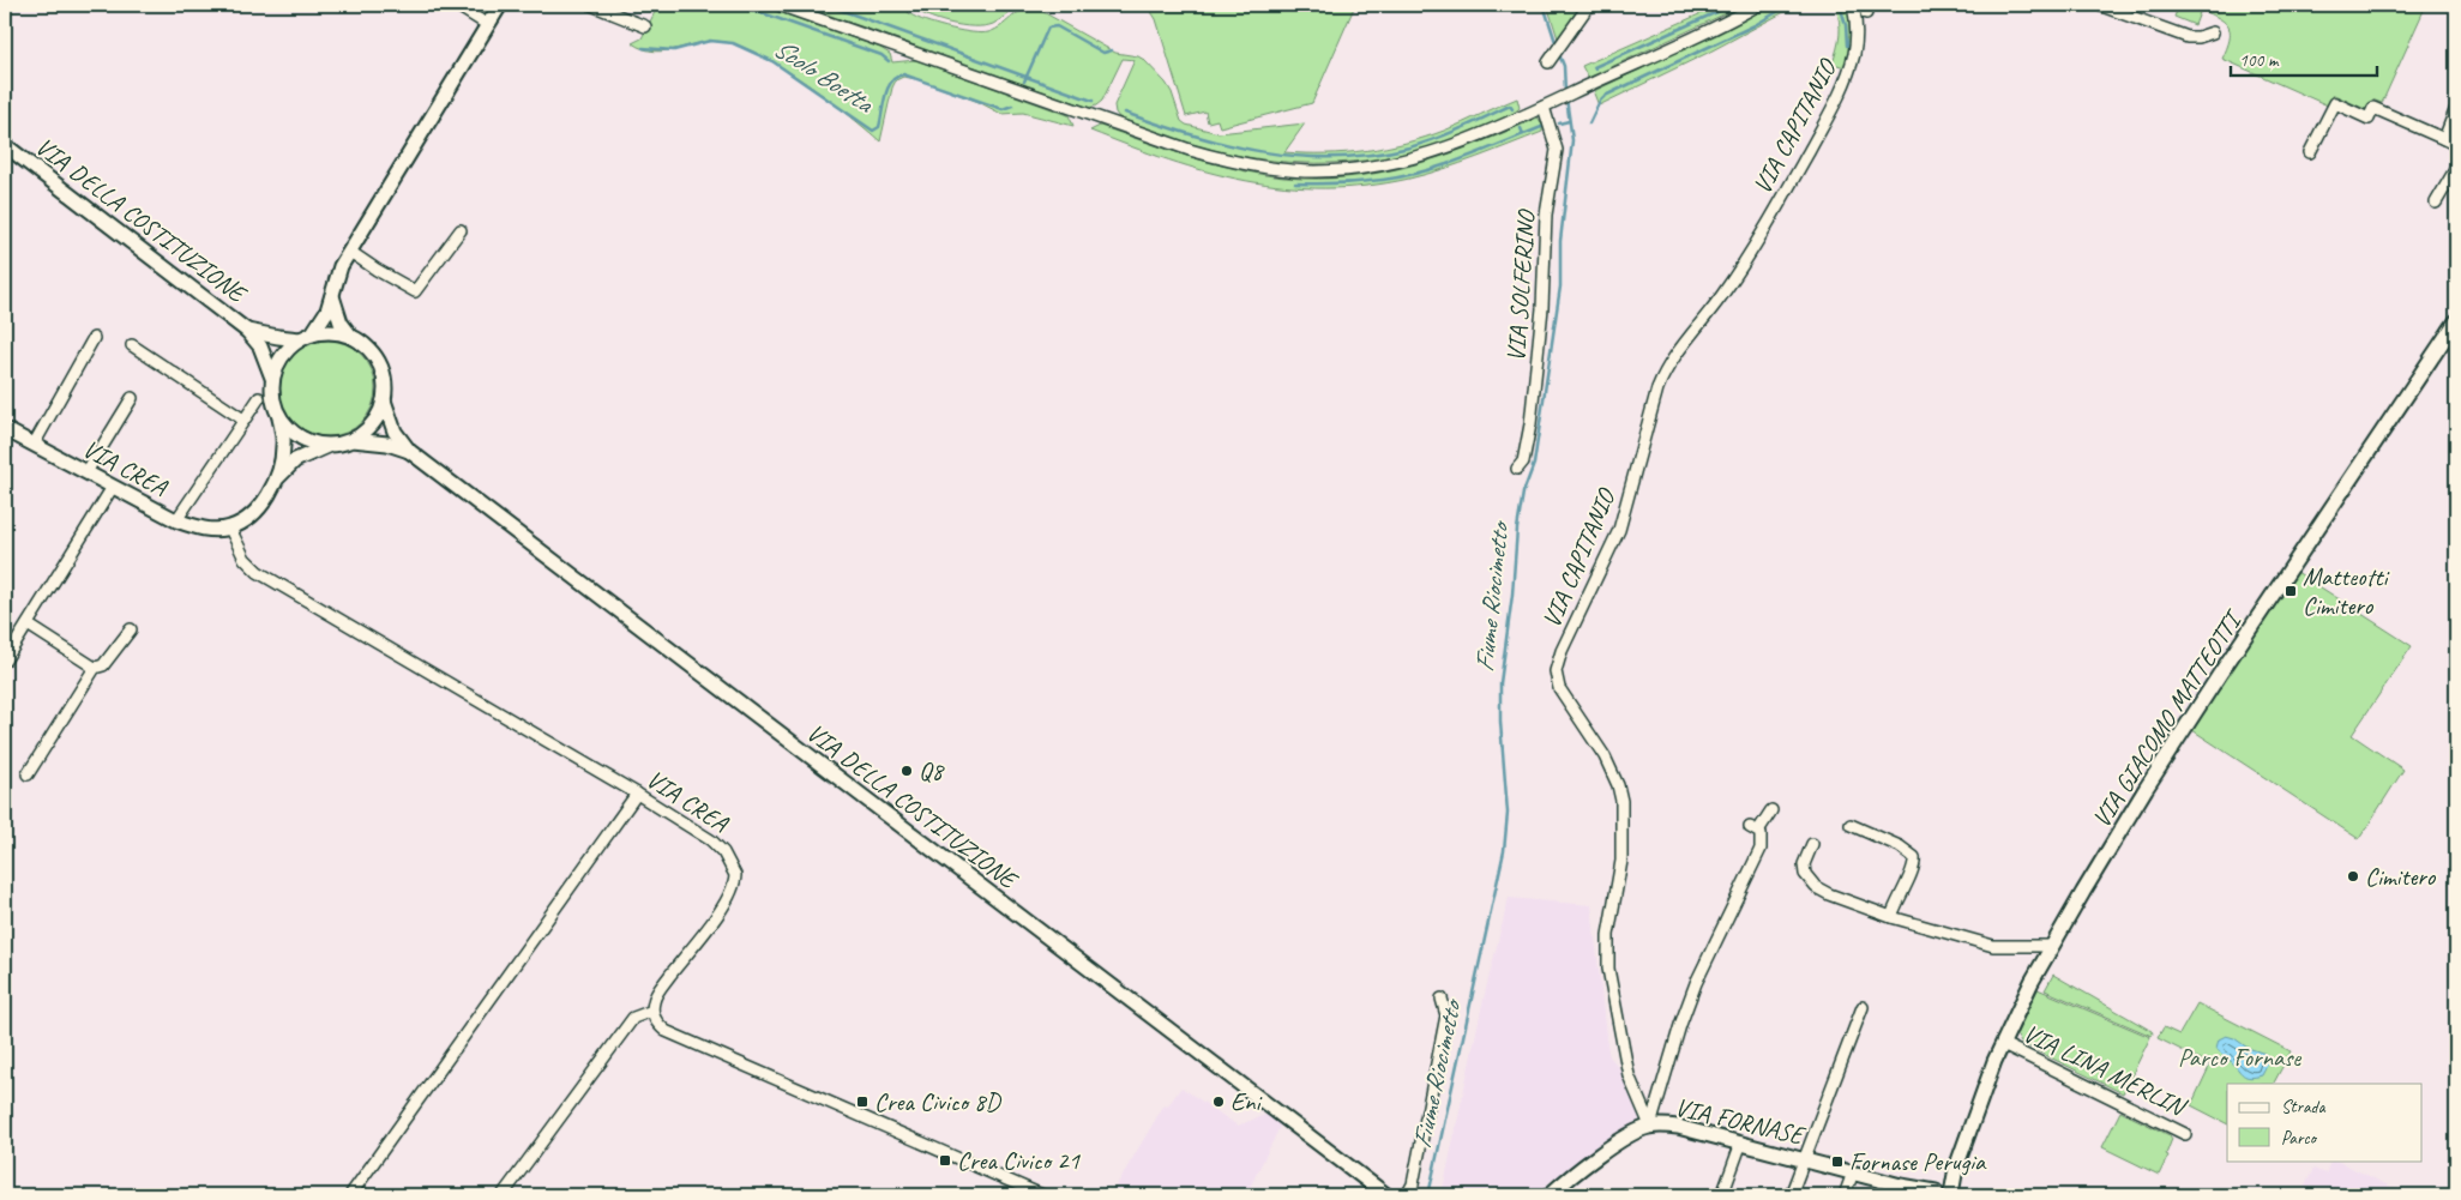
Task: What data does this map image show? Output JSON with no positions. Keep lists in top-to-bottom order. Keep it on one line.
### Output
{"streets":{"street":["VIA CAPITANIO","VIA DELLA COSTITUZIONE","VIA SOLFERINO","VIA CREA","VIA GIACOMO MATTEOTTI","VIA LINA MERLIN","VIA FORNASE"]},"crossings":[["VIA CAPITANIO","VIA FORNASE"],["VIA GIACOMO MATTEOTTI","VIA LINA MERLIN"],["VIA GIACOMO MATTEOTTI","VIA FORNASE"]],"water":["Scolo Boetta","Fiume Riocimetto"],"parks":["Parco Fornase"],"places":{"transit":["Matteotti Cimitero","Crea Civico 8D","Crea Civico 21","Fornase Perugia"],"other":["Q8","Cimitero","Eni"]},"legend":["Strada","Parco"],"scale_bar":"100 m"}
